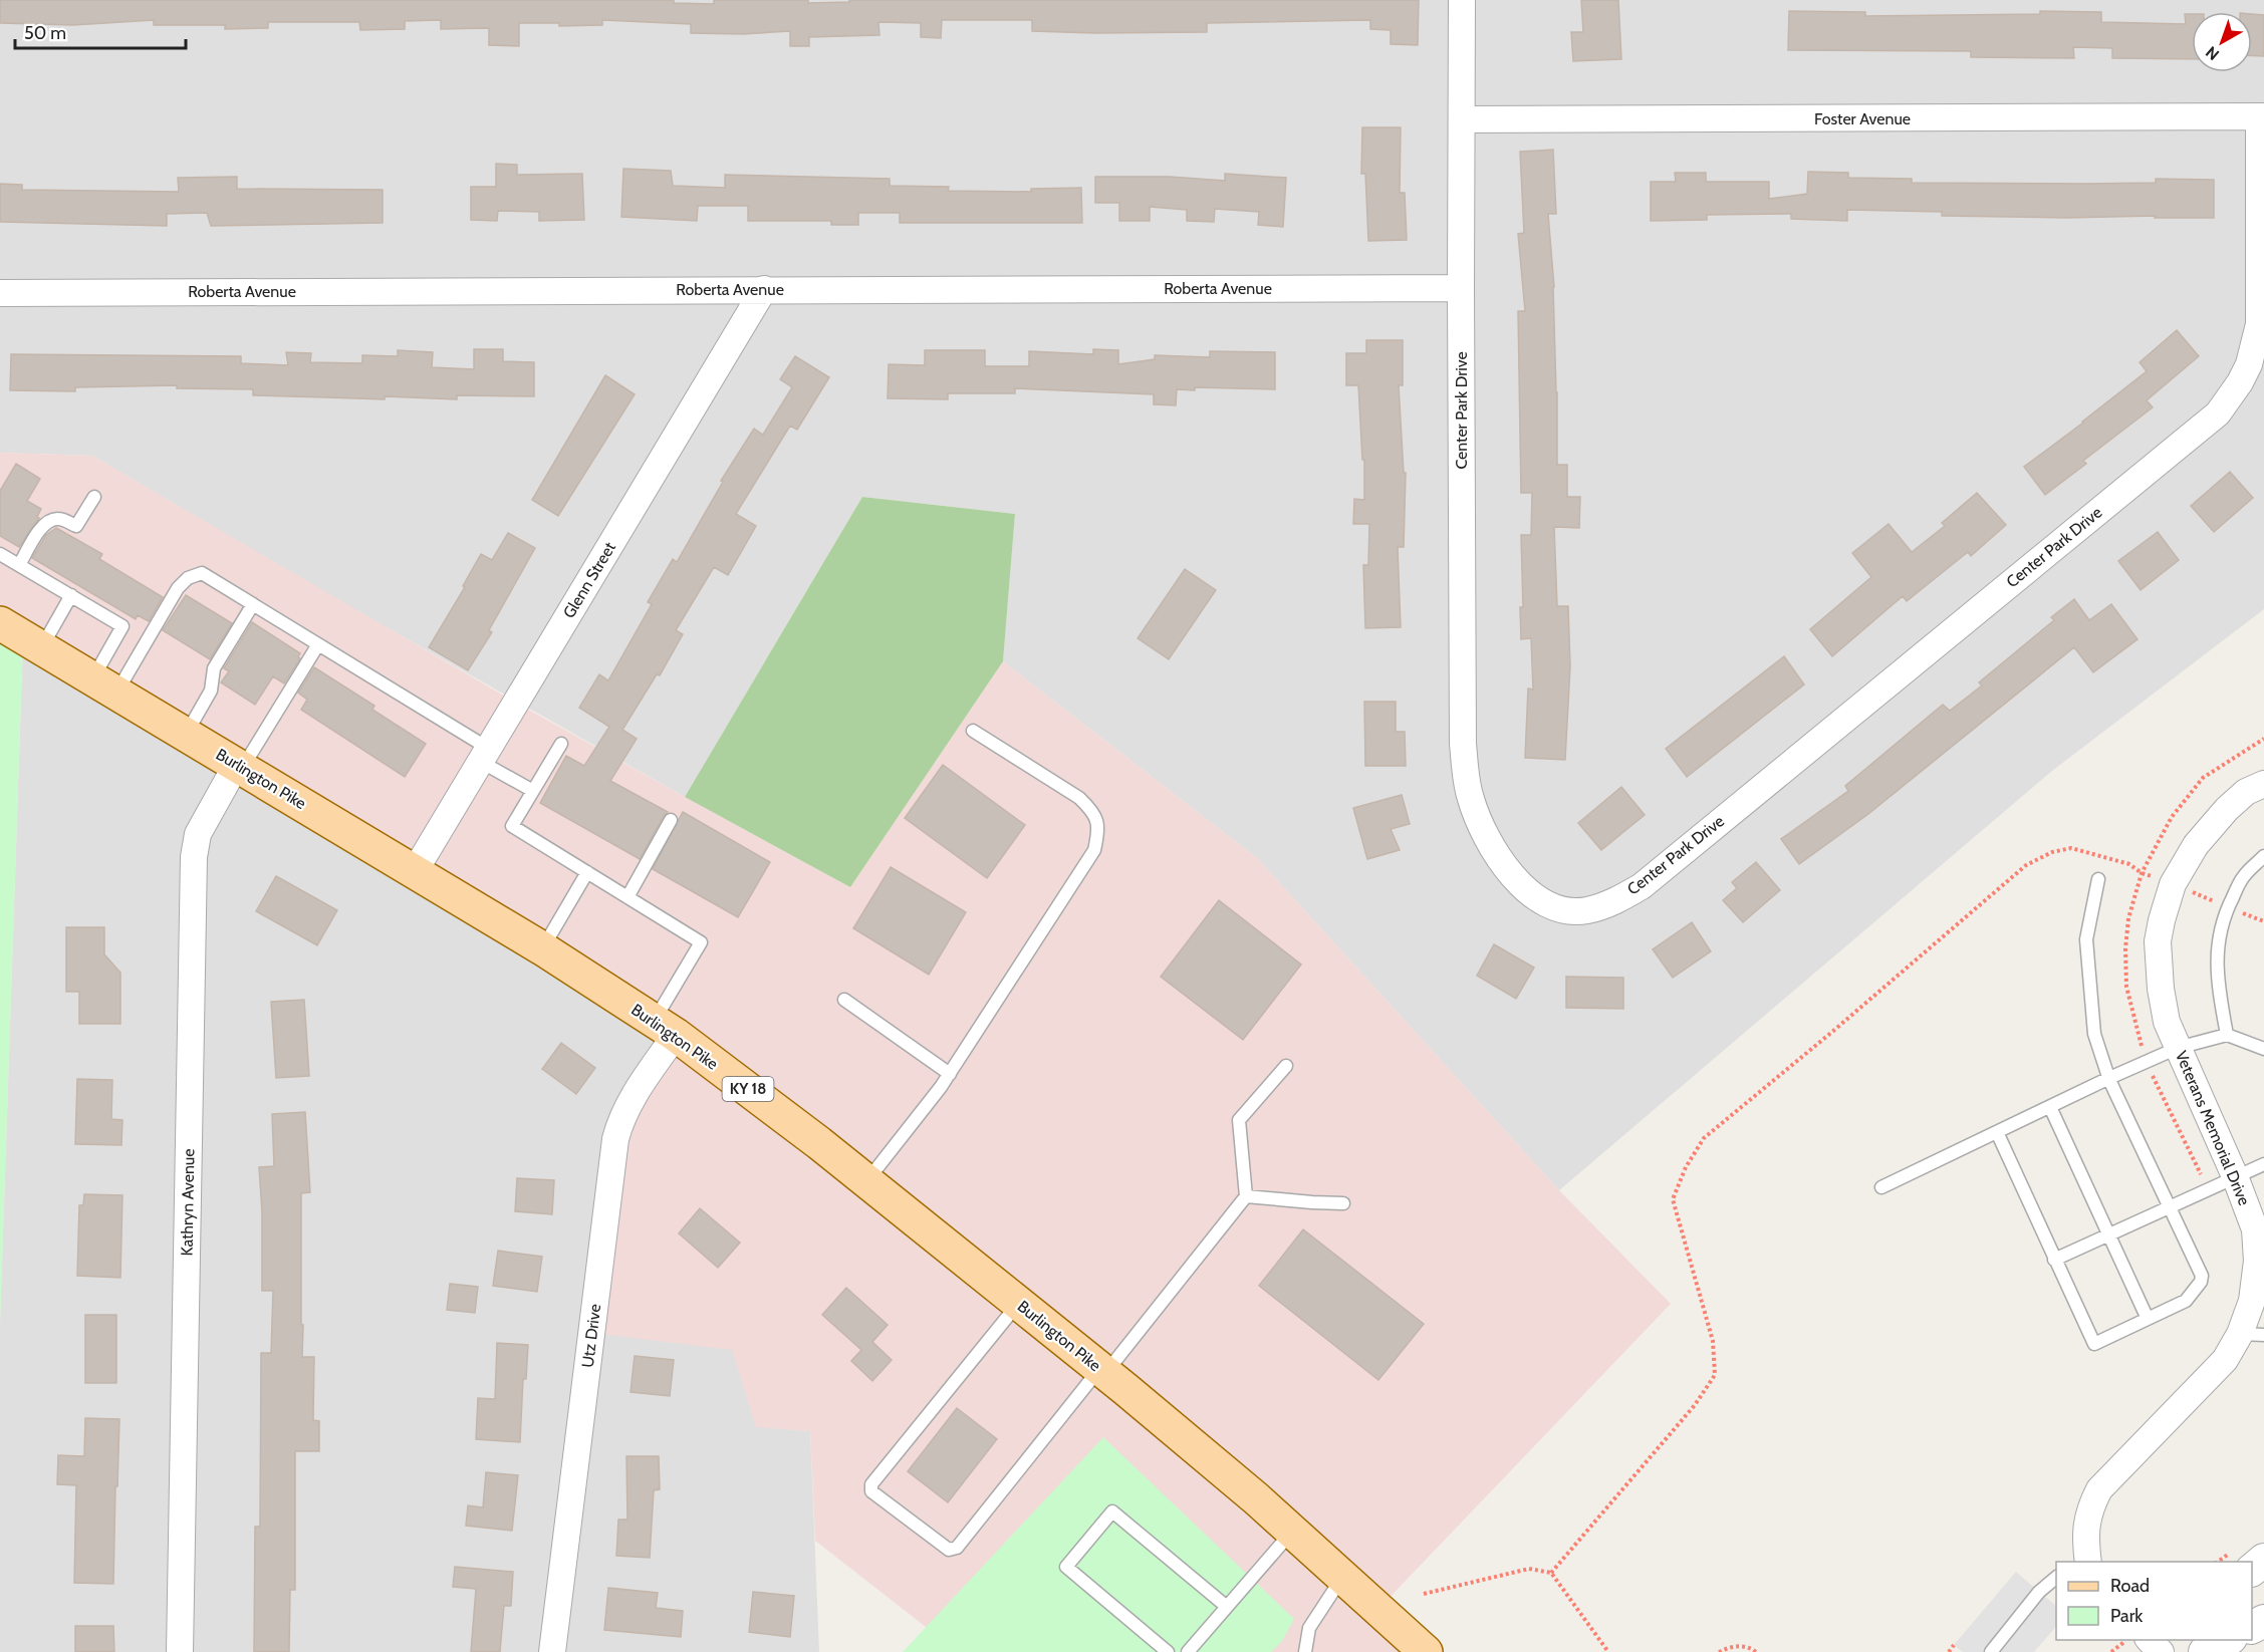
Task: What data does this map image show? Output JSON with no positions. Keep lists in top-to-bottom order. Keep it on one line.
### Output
{"streets":{"main road":["Burlington Pike","KY 18"],"street":["Foster Avenue","Roberta Avenue","Center Park Drive","Glenn Street","Veterans Memorial Drive","Kathryn Avenue","Utz Drive"]},"crossings":[["Foster Avenue","Center Park Drive"],["Roberta Avenue","Center Park Drive"],["Roberta Avenue","Glenn Street"],["Glenn Street","Burlington Pike"],["Burlington Pike","Kathryn Avenue"],["Burlington Pike","Utz Drive"]],"legend":["Road","Park"],"scale_bar":"50 m","north":"bottom left"}
